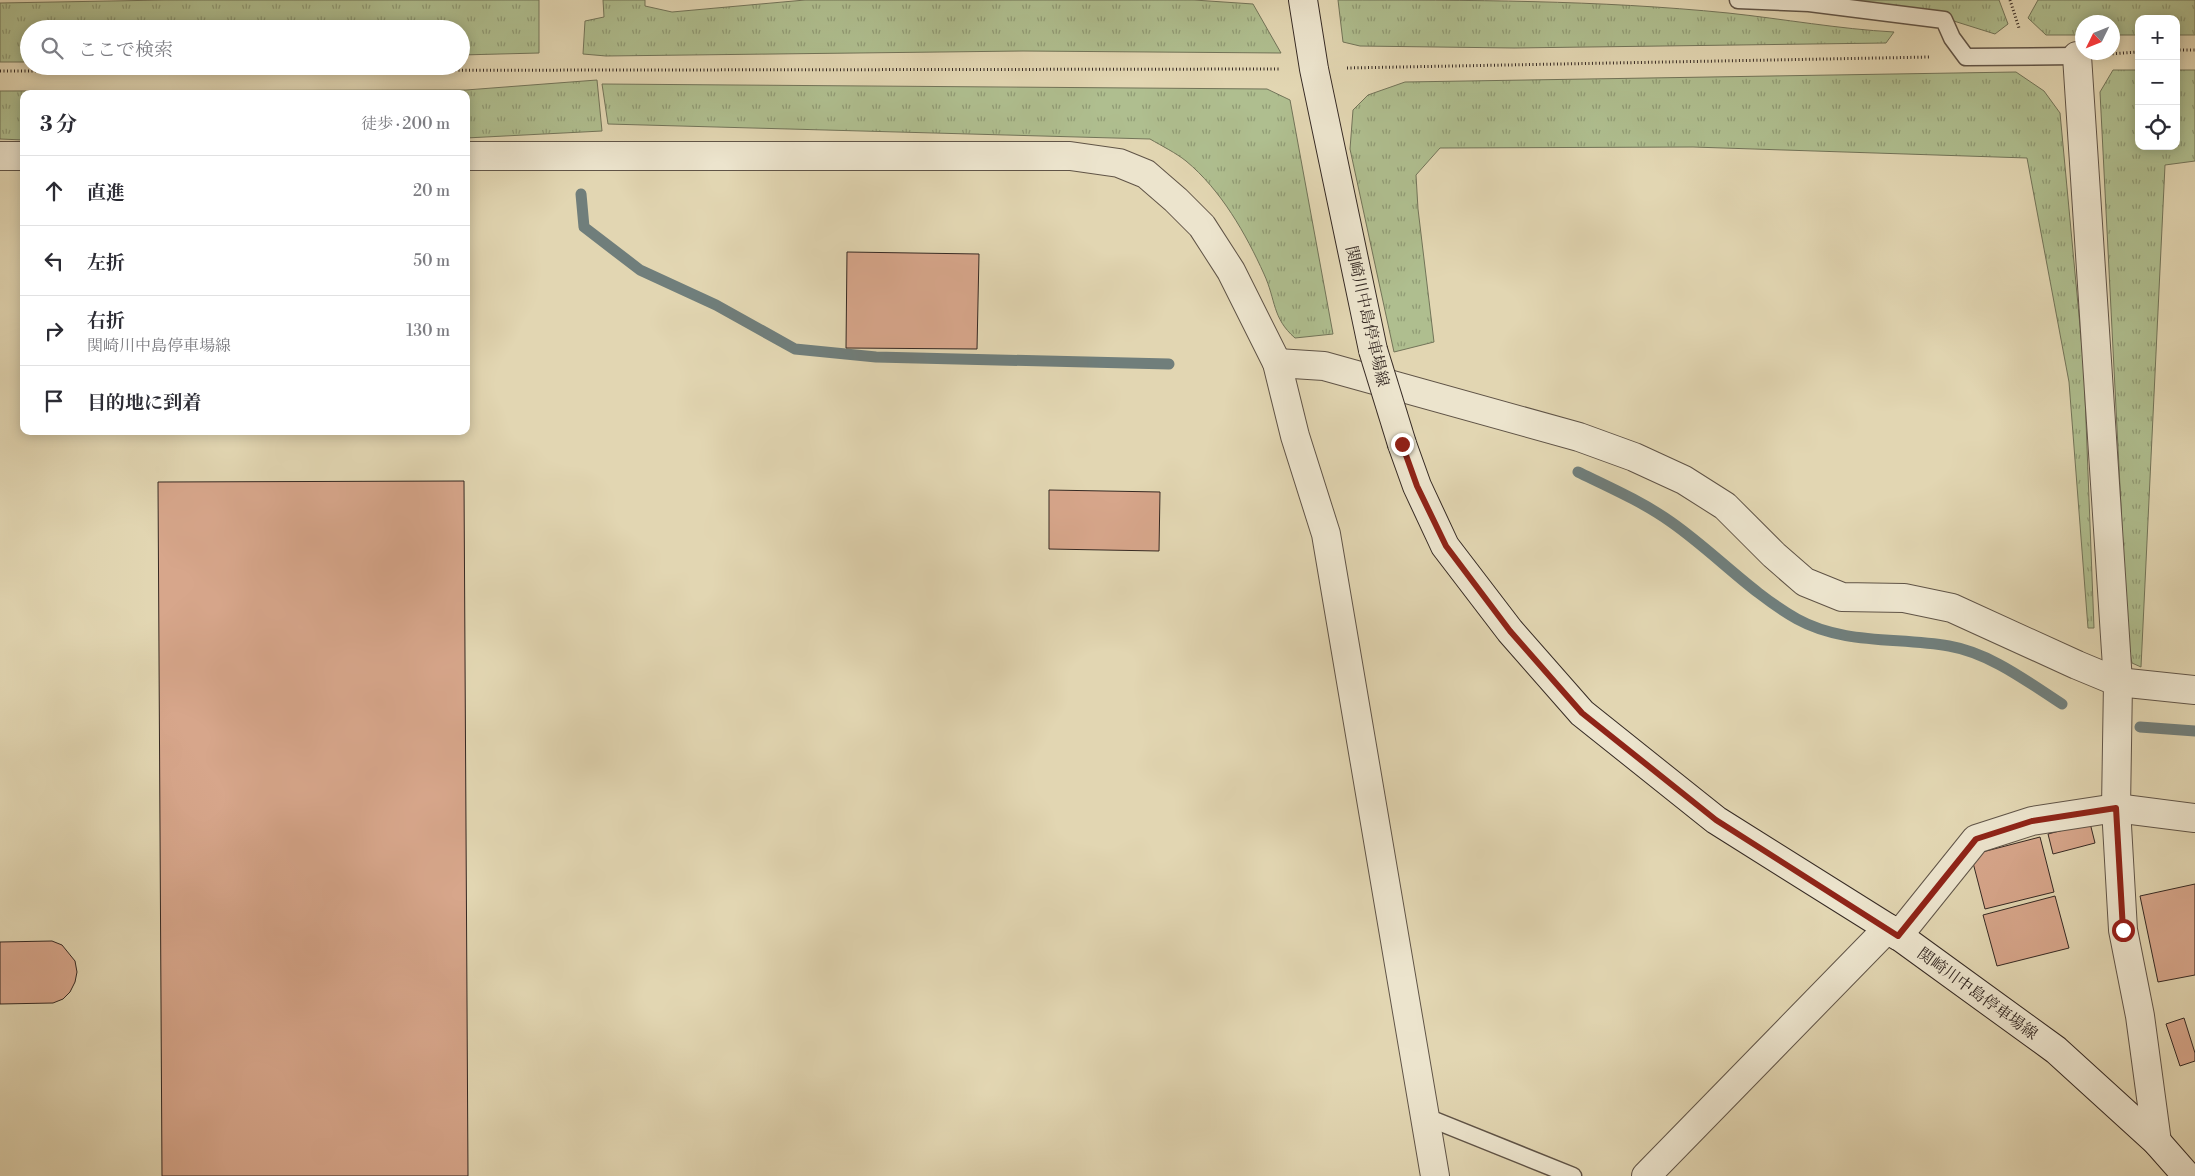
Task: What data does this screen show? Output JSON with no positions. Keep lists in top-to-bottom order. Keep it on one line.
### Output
{"streets":{"street":["関崎川中島停車場線"]},"north":"bottom left","page":{"map_buttons":["+","−"],"search":"ここで検索","heading":["3 分","徒歩 · 200 m"],"list":[["直進","20 m"],["左折","50 m"],["右折","関崎川中島停車場線","130 m"],"目的地に到着"]}}
